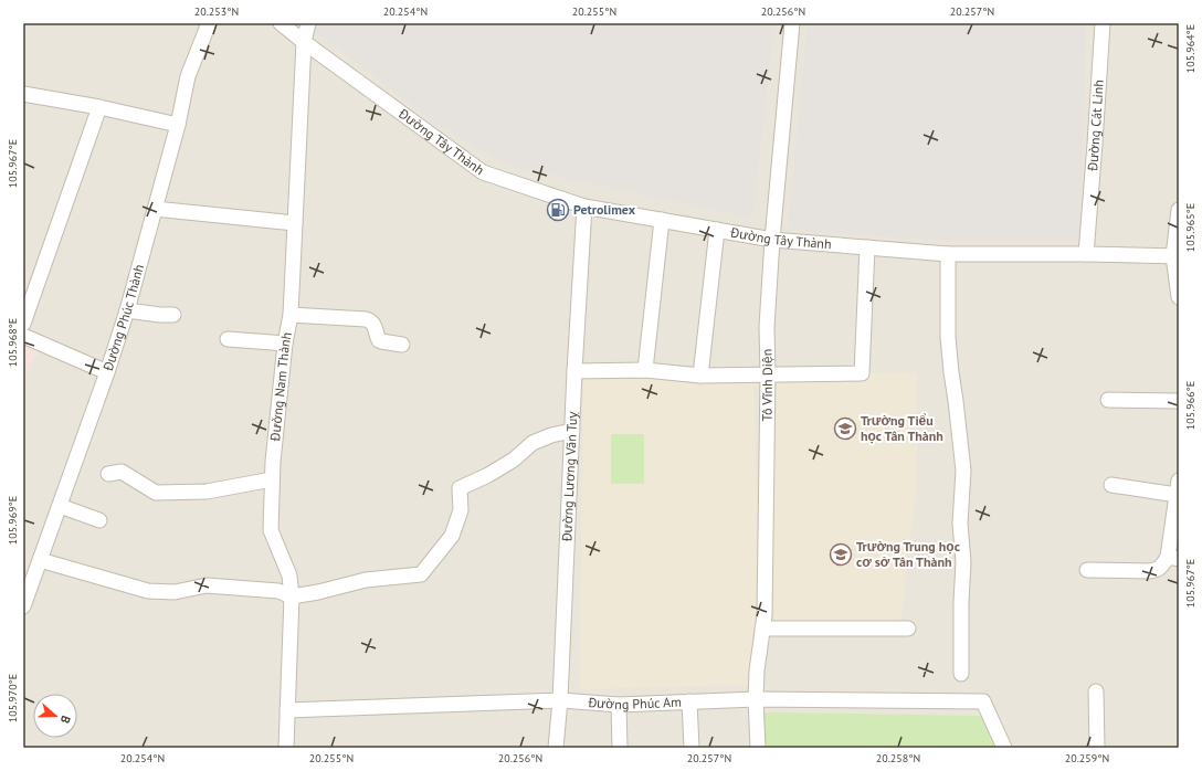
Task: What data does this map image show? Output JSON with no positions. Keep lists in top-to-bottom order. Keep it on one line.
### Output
{"streets":{"street":["Đường Cát Linh","Đường Tây Thành","Đường Phúc Thành","Tô Vĩnh Diện","Đường Nam Thành","Đường Lương Văn Tuỵ","Đường Phúc Am"]},"crossings":[["Đường Cát Linh","Đường Tây Thành"],["Đường Tây Thành","Tô Vĩnh Diện"],["Đường Tây Thành","Đường Nam Thành"],["Đường Tây Thành","Đường Lương Văn Tuỵ"],["Tô Vĩnh Diện","Đường Phúc Am"],["Đường Nam Thành","Đường Phúc Am"],["Đường Lương Văn Tuỵ","Đường Phúc Am"]],"places":{"fuel station":["Petrolimex"],"school or university":["Trường Tiểu học Tân Thành","Trường Trung học cơ sở Tân Thành"]},"north":"right","coordinates":["20.253°N","20.254°N","20.255°N","20.256°N","20.257°N","105.964°E","105.967°E","105.965°E","105.968°E","105.966°E","105.969°E","105.970°E","20.258°N","20.259°N"]}
